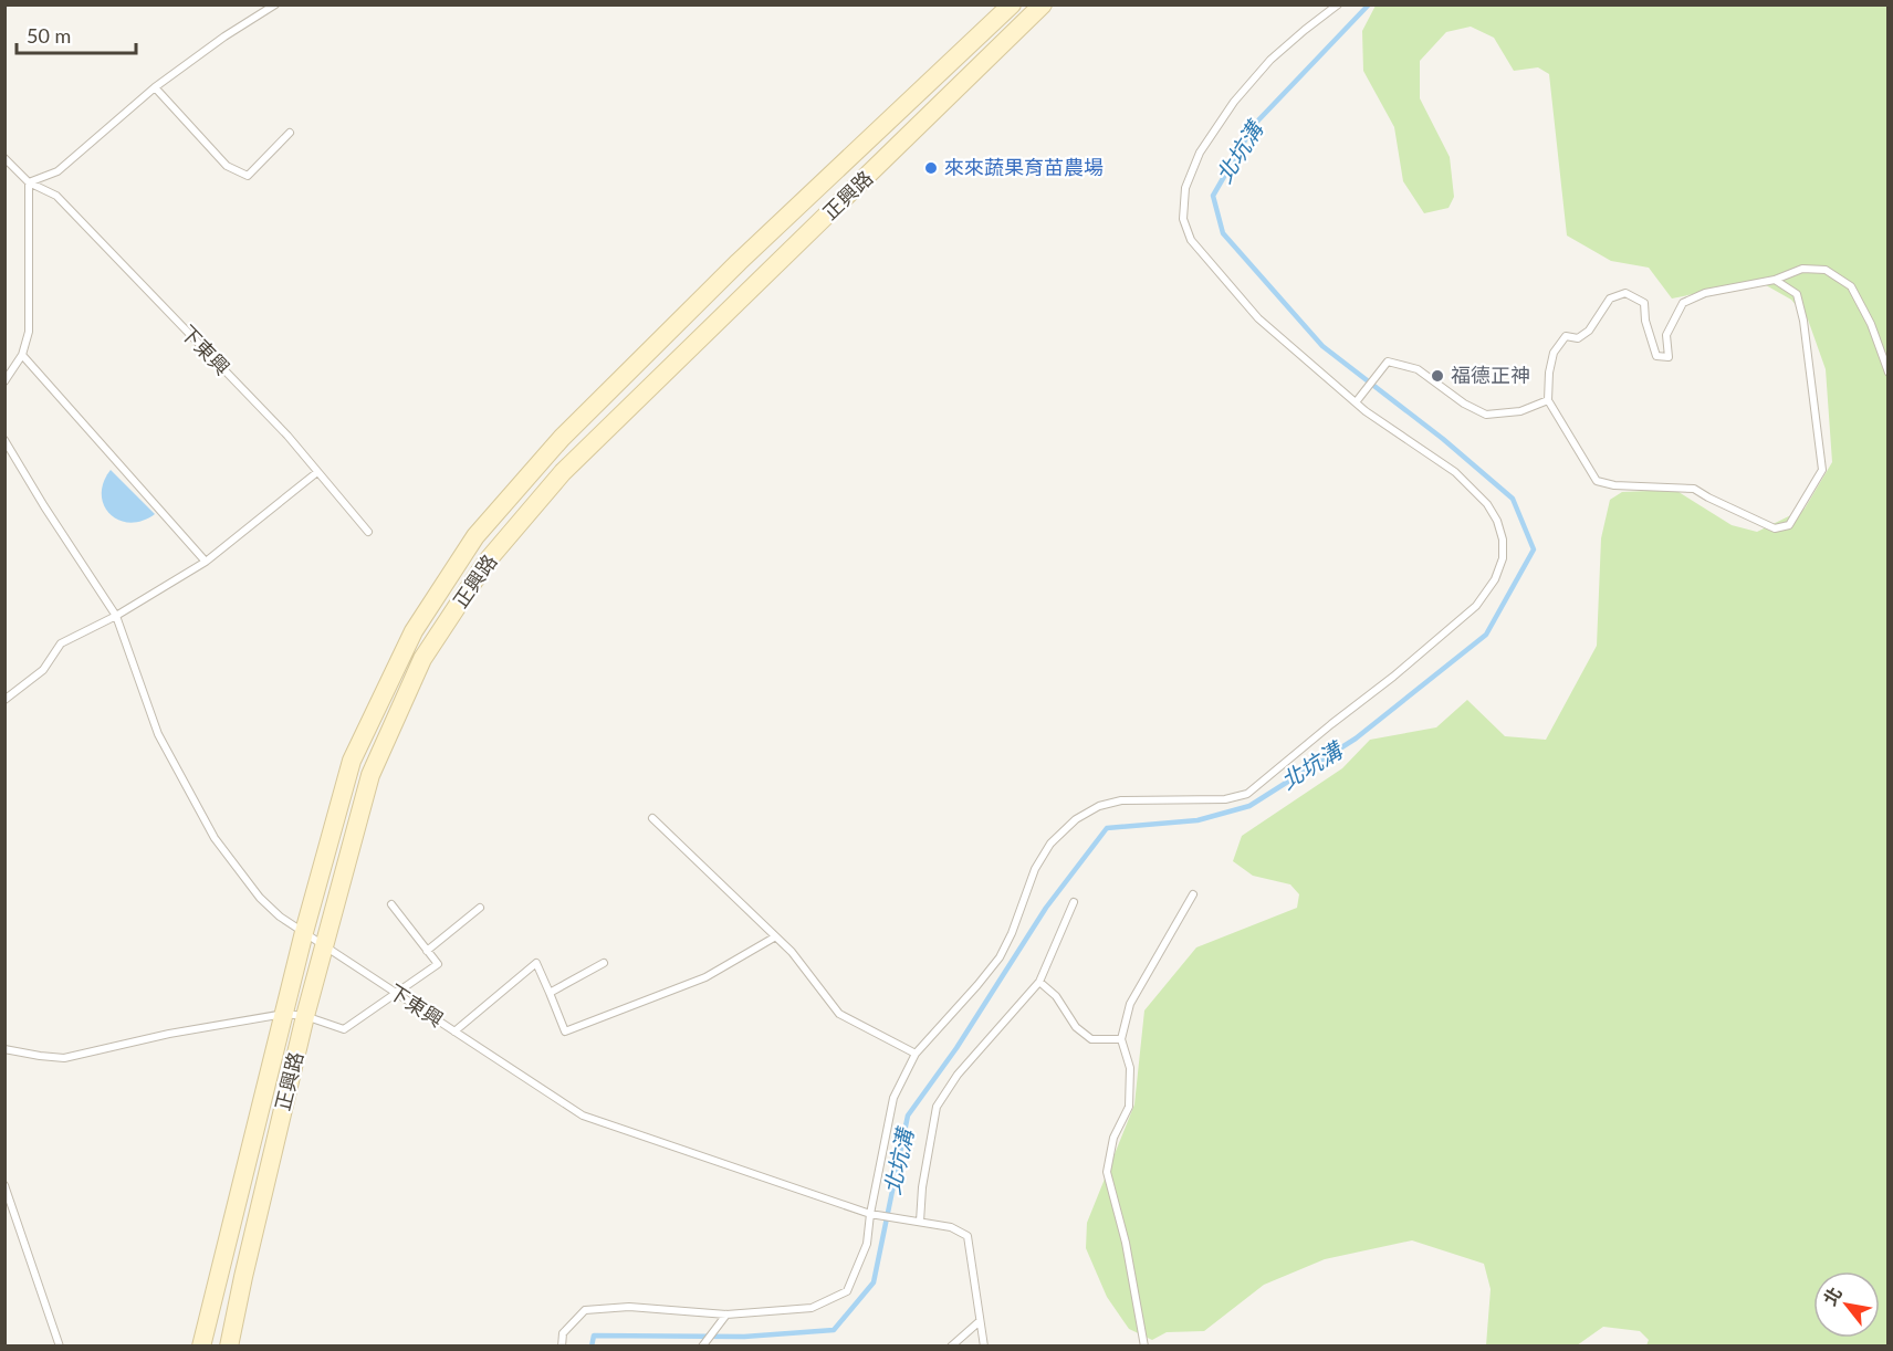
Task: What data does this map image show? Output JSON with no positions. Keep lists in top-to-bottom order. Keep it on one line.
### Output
{"streets":{"main road":["正興路"],"lane":["下東興"]},"crossings":[["正興路","下東興"]],"water":["北坑溝"],"places":["來來蔬果育苗農場","福德正神"],"scale_bar":"50 m","north":"top left"}
